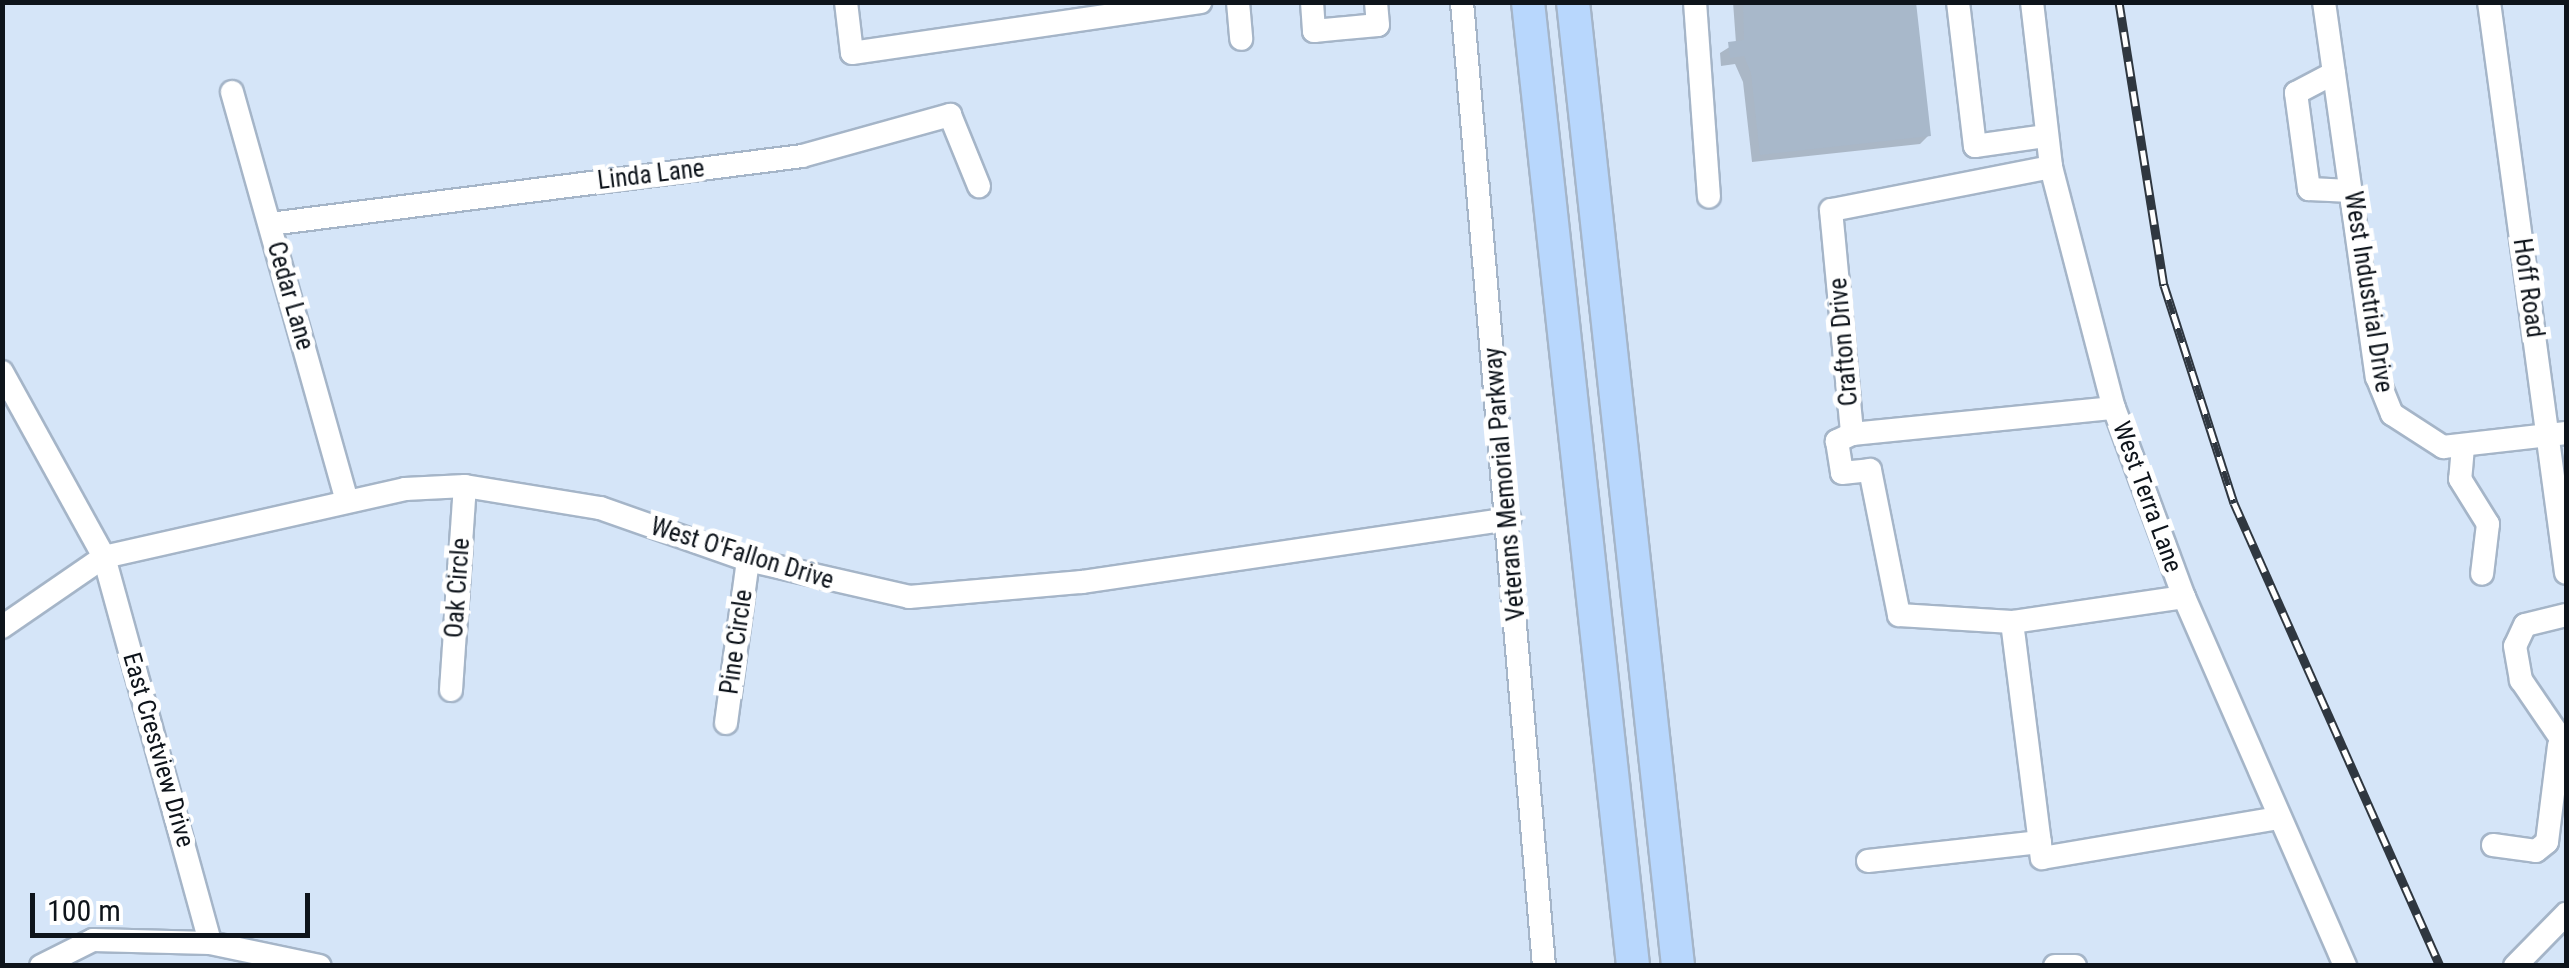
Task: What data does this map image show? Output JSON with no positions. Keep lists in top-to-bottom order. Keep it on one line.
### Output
{"streets":{"street":["Linda Lane","Hoff Road","West Industrial Drive","Cedar Lane","Crafton Drive","Veterans Memorial Parkway","West Terra Lane","West O'Fallon Drive","Oak Circle","Pine Circle","East Crestview Drive"]},"crossings":[["Linda Lane","Cedar Lane"],["Hoff Road","West Industrial Drive"],["Cedar Lane","West O'Fallon Drive"],["Crafton Drive","West Terra Lane"],["Veterans Memorial Parkway","West O'Fallon Drive"],["West O'Fallon Drive","Oak Circle"],["West O'Fallon Drive","Pine Circle"],["West O'Fallon Drive","East Crestview Drive"]],"scale_bar":"100 m"}
